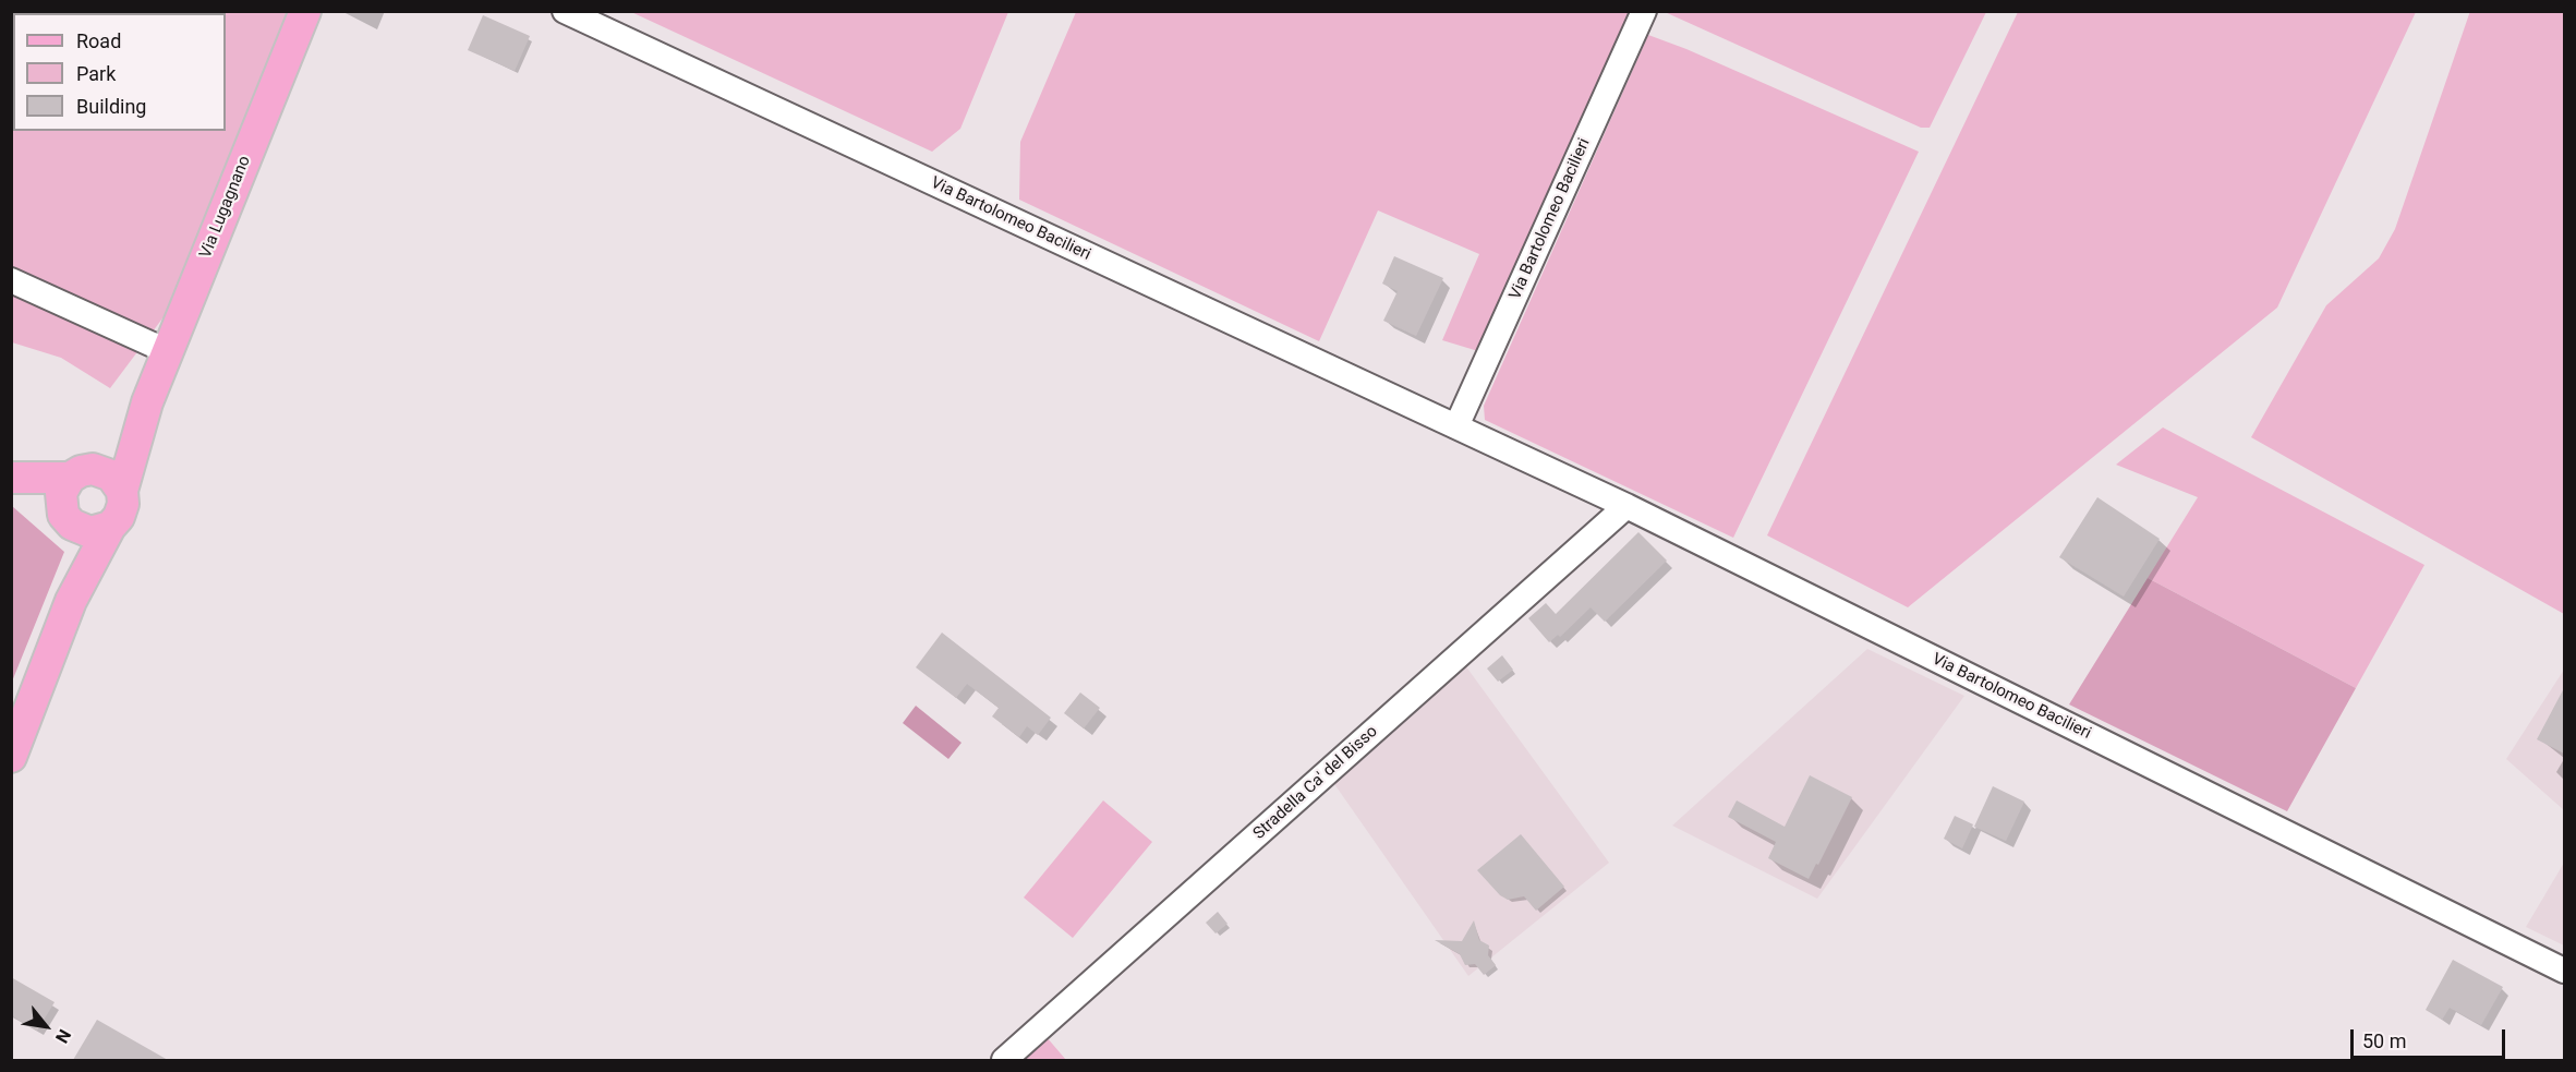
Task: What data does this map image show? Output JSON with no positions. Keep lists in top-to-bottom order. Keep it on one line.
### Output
{"streets":{"main road":["Via Lugagnano"],"street":["Via Bartolomeo Bacilieri","Stradella Ca' del Bisso"]},"crossings":[["Via Bartolomeo Bacilieri","Stradella Ca' del Bisso"]],"legend":["Road","Park","Building"],"scale_bar":"50 m","north":"bottom right"}
